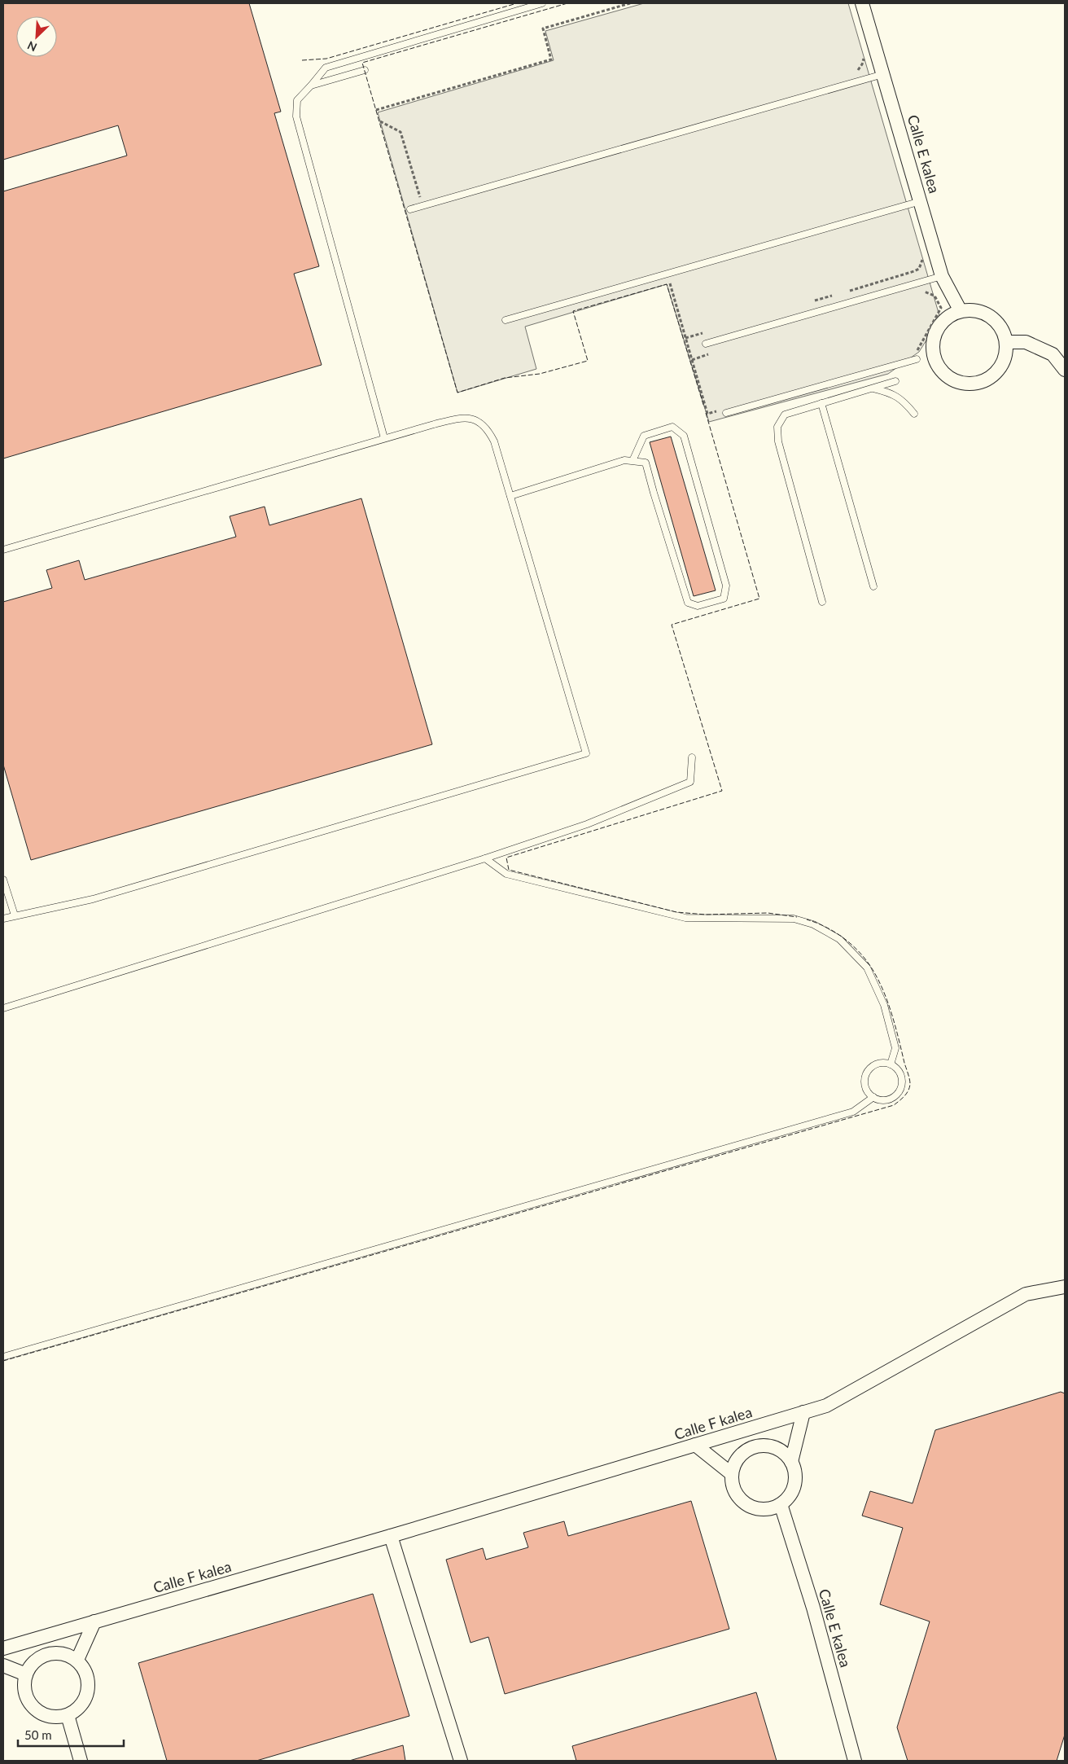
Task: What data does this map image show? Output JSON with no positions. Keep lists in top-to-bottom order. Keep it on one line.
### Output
{"streets":{"street":["Calle E kalea","Calle F kalea"]},"scale_bar":"50 m","north":"bottom left"}
